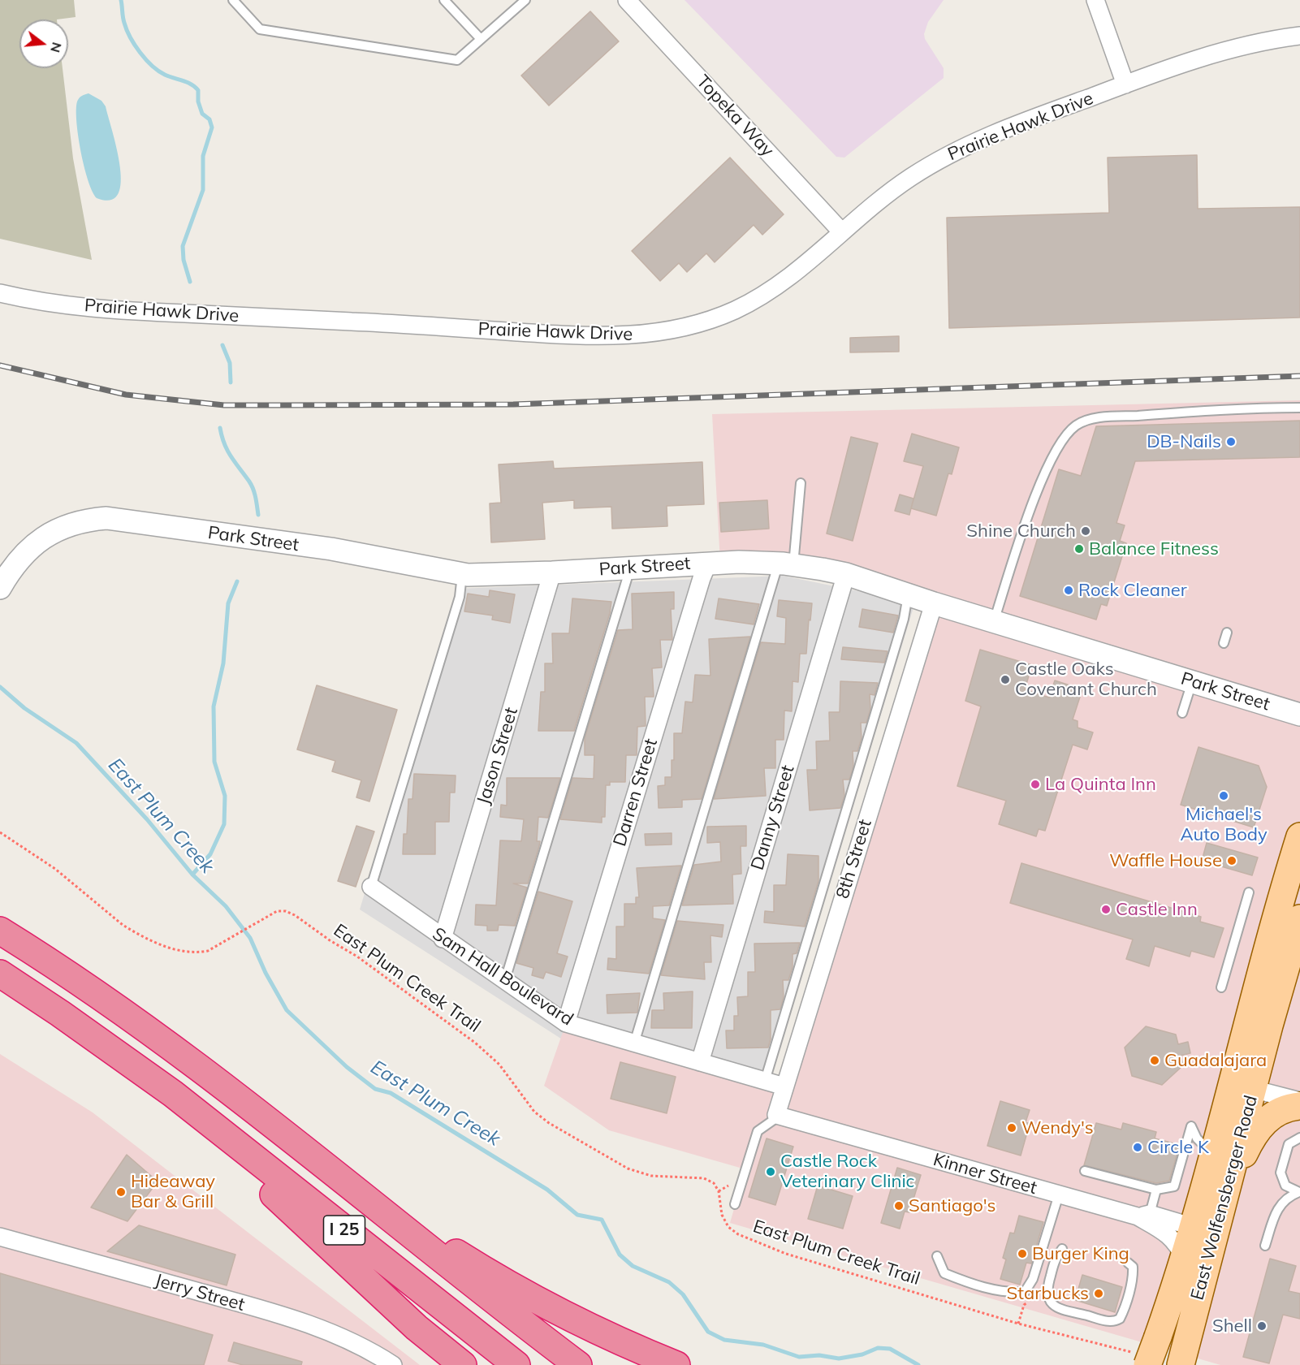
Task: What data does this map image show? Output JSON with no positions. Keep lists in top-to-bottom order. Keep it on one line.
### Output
{"streets":{"highway":["I 25"],"main road":["East Wolfensberger Road"],"street":["Topeka Way","Prairie Hawk Drive","Park Street","Jason Street","Darren Street","Danny Street","8th Street","Sam Hall Boulevard","Kinner Street","Jerry Street"],"path":["East Plum Creek Trail"]},"crossings":[["Topeka Way","Prairie Hawk Drive"],["Park Street","Jason Street"],["Park Street","Darren Street"],["Park Street","Danny Street"],["Park Street","8th Street"],["Jason Street","Sam Hall Boulevard"],["Darren Street","Sam Hall Boulevard"],["Danny Street","Sam Hall Boulevard"],["8th Street","Sam Hall Boulevard"],["8th Street","Kinner Street"],["East Plum Creek Trail","East Wolfensberger Road"],["Kinner Street","East Wolfensberger Road"]],"water":["East Plum Creek"],"places":["DB-Nails","Shine Church","Balance Fitness","Rock Cleaner","Castle Oaks Covenant Church","La Quinta Inn","Michael's Auto Body","Waffle House","Castle Inn","Guadalajara","Wendy's","Circle K","Castle Rock Veterinary Clinic","Hideaway Bar & Grill","Santiago's","Burger King","Starbucks","Shell"],"north":"right"}
